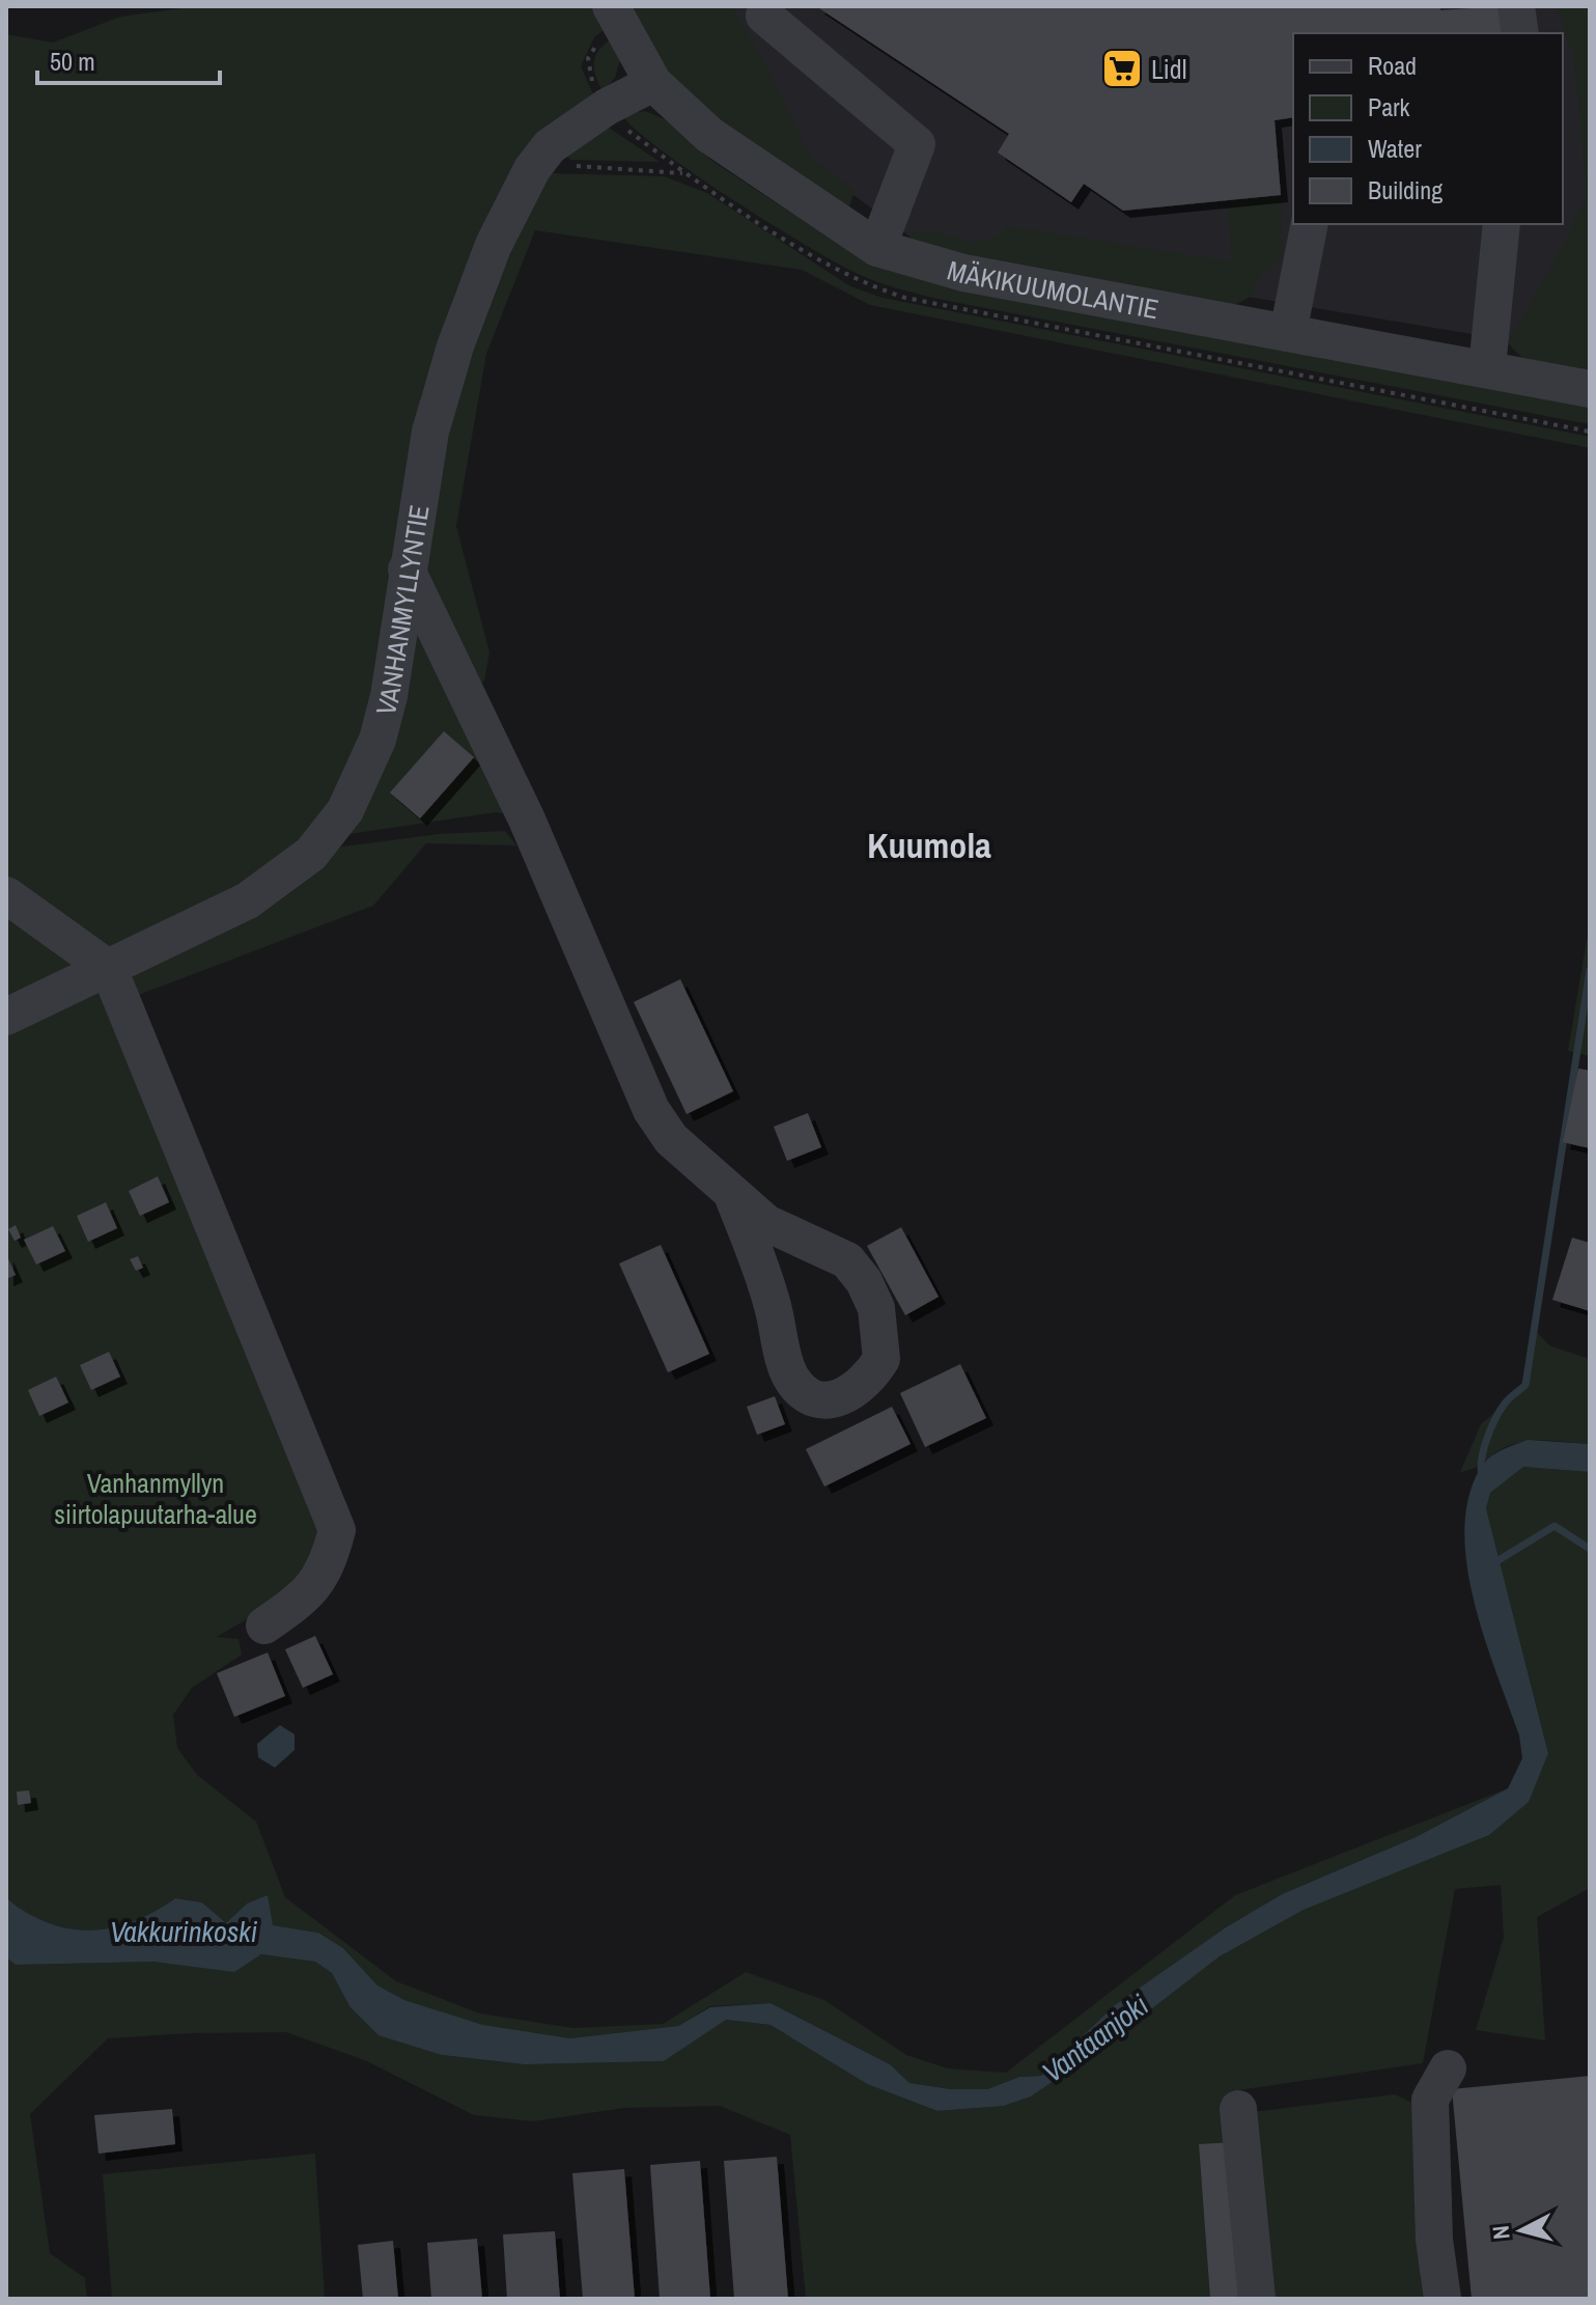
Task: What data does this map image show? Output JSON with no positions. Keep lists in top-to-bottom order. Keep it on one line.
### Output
{"streets":{"street":["MÄKIKUUMOLANTIE","VANHANMYLLYNTIE"]},"crossings":[["MÄKIKUUMOLANTIE","VANHANMYLLYNTIE"]],"districts":["Kuumola"],"water":["Vakkurinkoski","Vantaanjoki"],"parks":["Vanhanmyllyn siirtolapuutarha-alue"],"places":{"supermarket":["Lidl"]},"legend":["Road","Park","Water","Building"],"scale_bar":"50 m","north":"left"}
